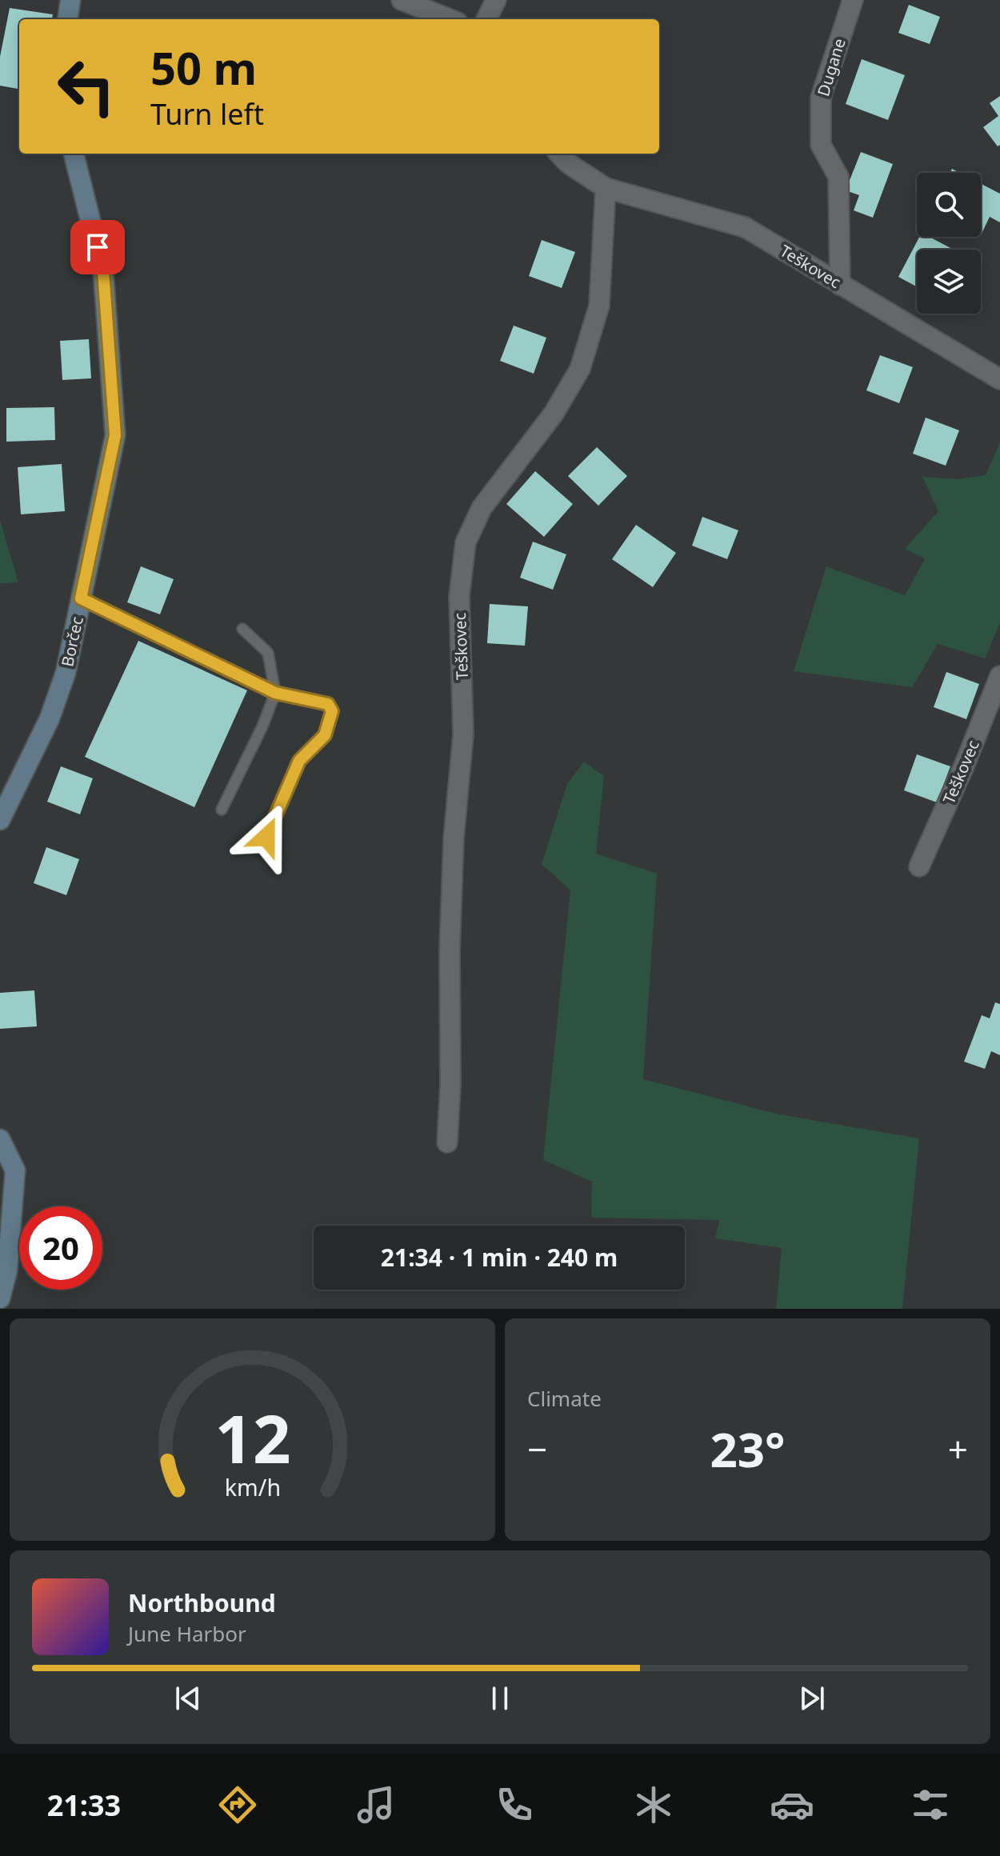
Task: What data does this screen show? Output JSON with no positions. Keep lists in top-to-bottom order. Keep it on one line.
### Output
{"streets":{"street":["Dugane","Teškovec","Borčec"]},"crossings":[["Dugane","Teškovec"]],"page":{"turn":["50 m","Turn left"],"limit":"20","trip":"21:34 · 1 min · 240 m","tile":"Climate","heat":["−","23°","+"],"song":["Northbound","June Harbor"],"tabs":"21:33","gauge":["12","km/h"]}}
